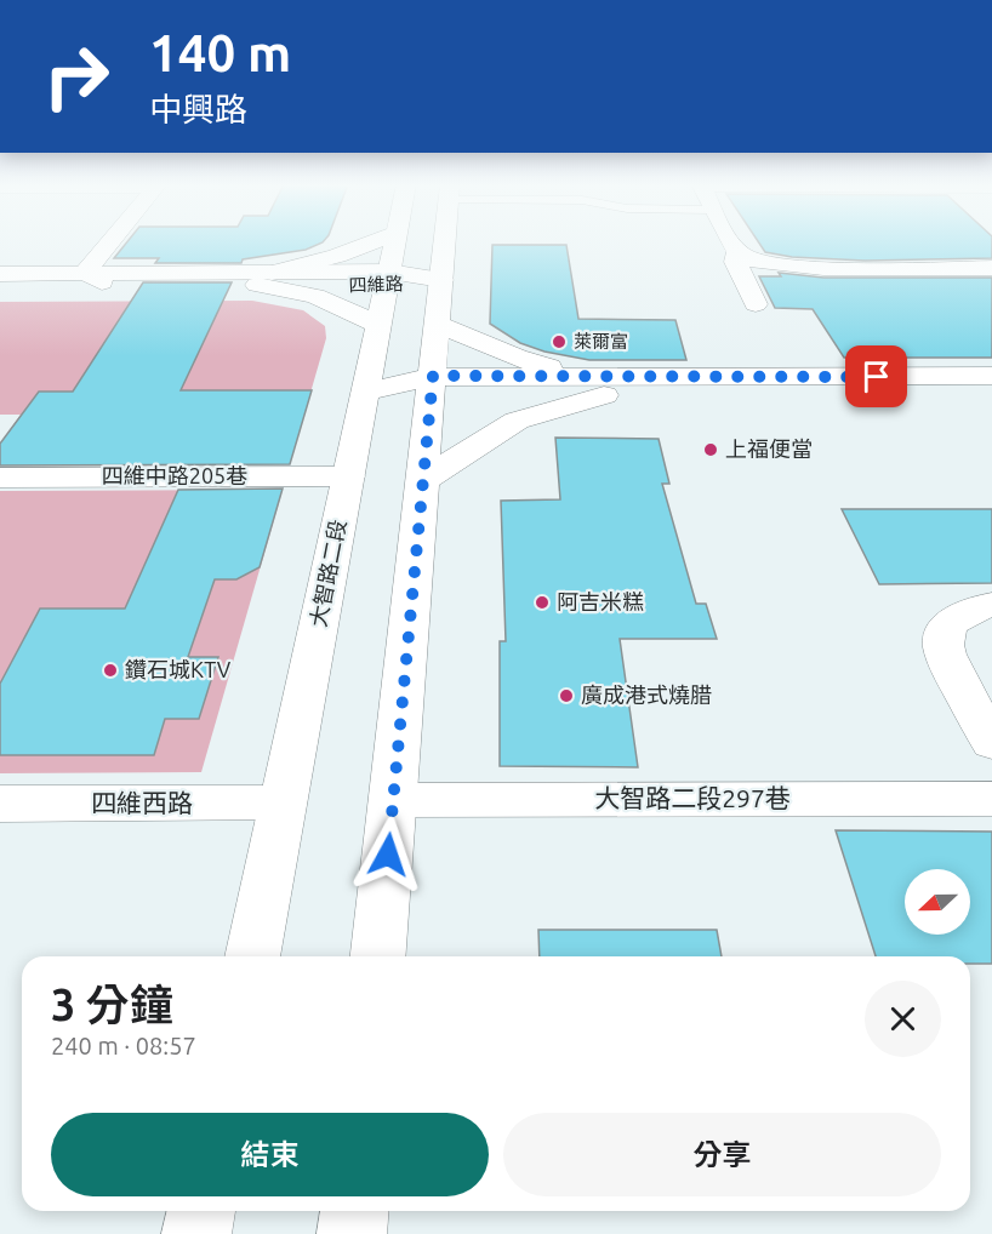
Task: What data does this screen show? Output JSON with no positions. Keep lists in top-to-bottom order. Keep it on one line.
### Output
{"streets":{"street":["四維路","四維中路205巷","大智路二段","大智路二段297巷","四維西路"]},"crossings":[["四維路","大智路二段"],["四維中路205巷","大智路二段"],["大智路二段","四維西路"]],"places":["萊爾富","上福便當","阿吉米糕","鑽石城KTV","廣成港式燒腊"],"north":"left","page":{"turn":["140 m","中興路"],"heading":["3 分鐘","240 m · 08:57"],"buttons":["結束","分享"]}}
